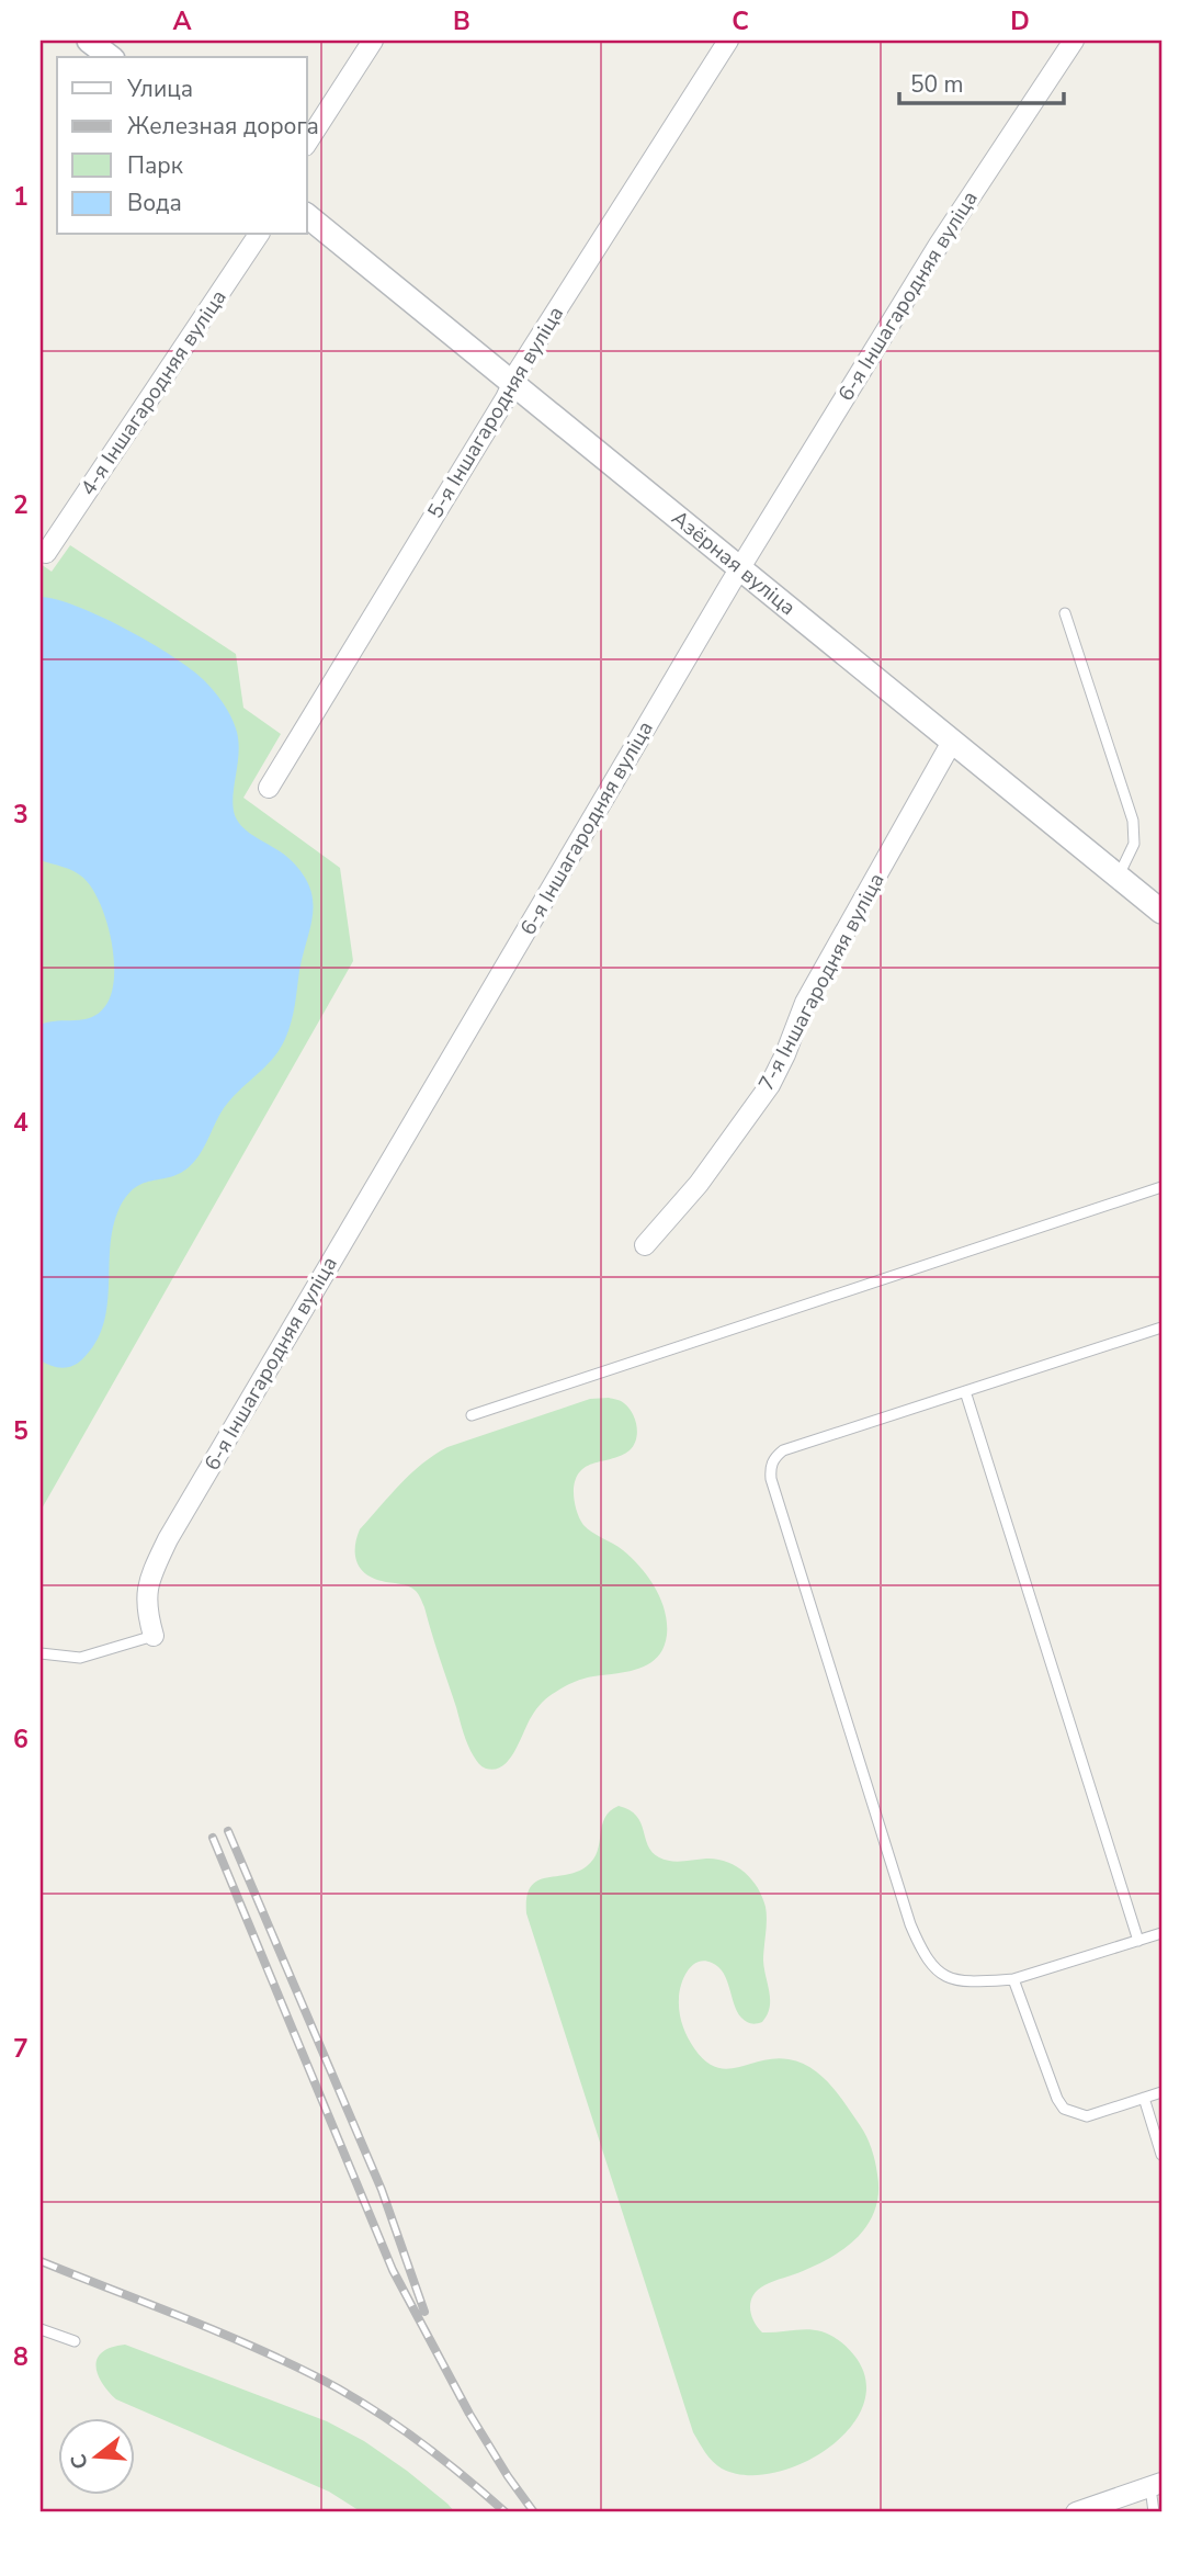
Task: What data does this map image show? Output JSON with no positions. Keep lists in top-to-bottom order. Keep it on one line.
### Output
{"streets":{"street":["6-я Іншагародняя вуліца","4-я Іншагародняя вуліца","5-я Іншагародняя вуліца","Азёрная вуліца","7-я Іншагародняя вуліца"]},"crossings":[["6-я Іншагародняя вуліца","Азёрная вуліца"],["5-я Іншагародняя вуліца","Азёрная вуліца"],["Азёрная вуліца","7-я Іншагародняя вуліца"]],"legend":["Улица","Железная дорога","Парк","Вода"],"scale_bar":"50 m","north":"left","grid":{"columns":["A","B","C","D"],"rows":["1","2","3","4","5","6","7","8"]}}
